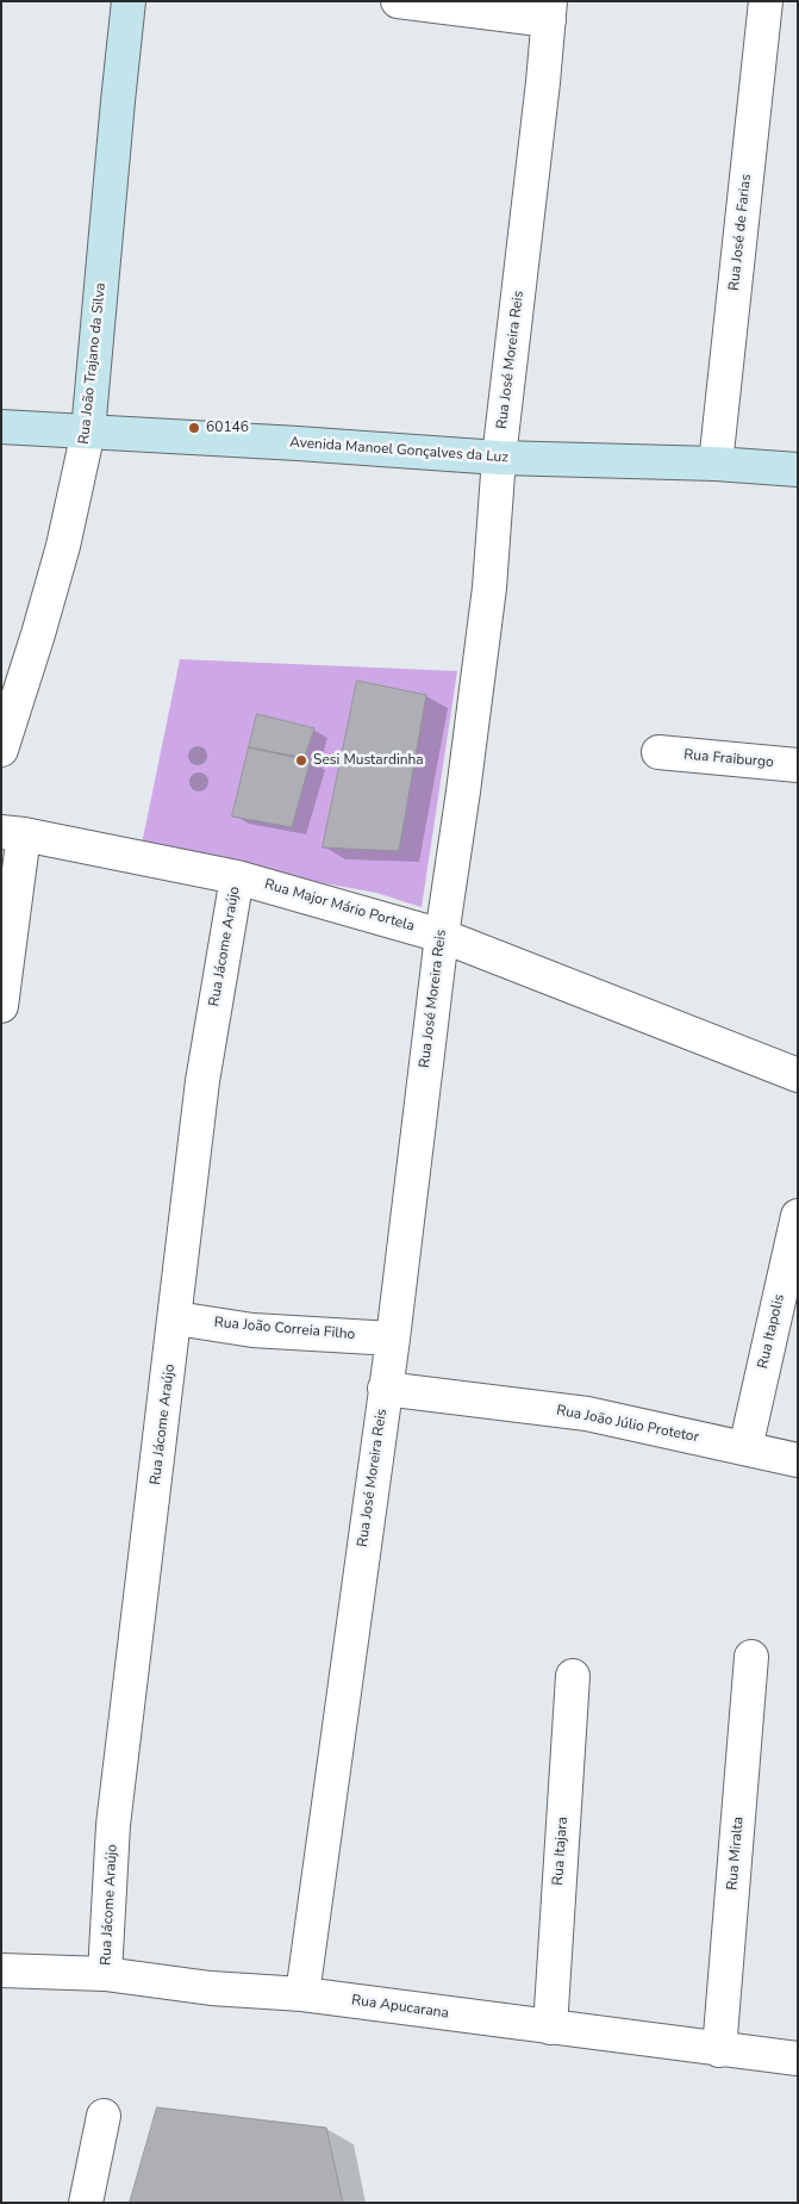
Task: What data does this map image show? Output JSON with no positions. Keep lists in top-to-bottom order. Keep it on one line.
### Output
{"streets":{"main road":["Rua João Trajano da Silva","Avenida Manoel Gonçalves da Luz"],"street":["Rua José de Farias","Rua José Moreira Reis","Rua Fraiburgo","Rua Major Mário Portela","Rua Jácome Araújo","Rua João Correia Filho","Rua Itapolis","Rua João Júlio Protetor","Rua Itajara","Rua Miralta","Rua Apucarana"]},"crossings":[["Rua José de Farias","Avenida Manoel Gonçalves da Luz"],["Rua José Moreira Reis","Avenida Manoel Gonçalves da Luz"],["Rua José Moreira Reis","Rua Major Mário Portela"],["Rua José Moreira Reis","Rua João Correia Filho"],["Rua José Moreira Reis","Rua João Júlio Protetor"],["Rua José Moreira Reis","Rua Apucarana"],["Rua João Trajano da Silva","Avenida Manoel Gonçalves da Luz"],["Rua Major Mário Portela","Rua Jácome Araújo"],["Rua Jácome Araújo","Rua João Correia Filho"],["Rua Jácome Araújo","Rua Apucarana"],["Rua Itapolis","Rua João Júlio Protetor"],["Rua Itajara","Rua Apucarana"],["Rua Miralta","Rua Apucarana"]],"places":["60146","Sesi Mustardinha"]}
